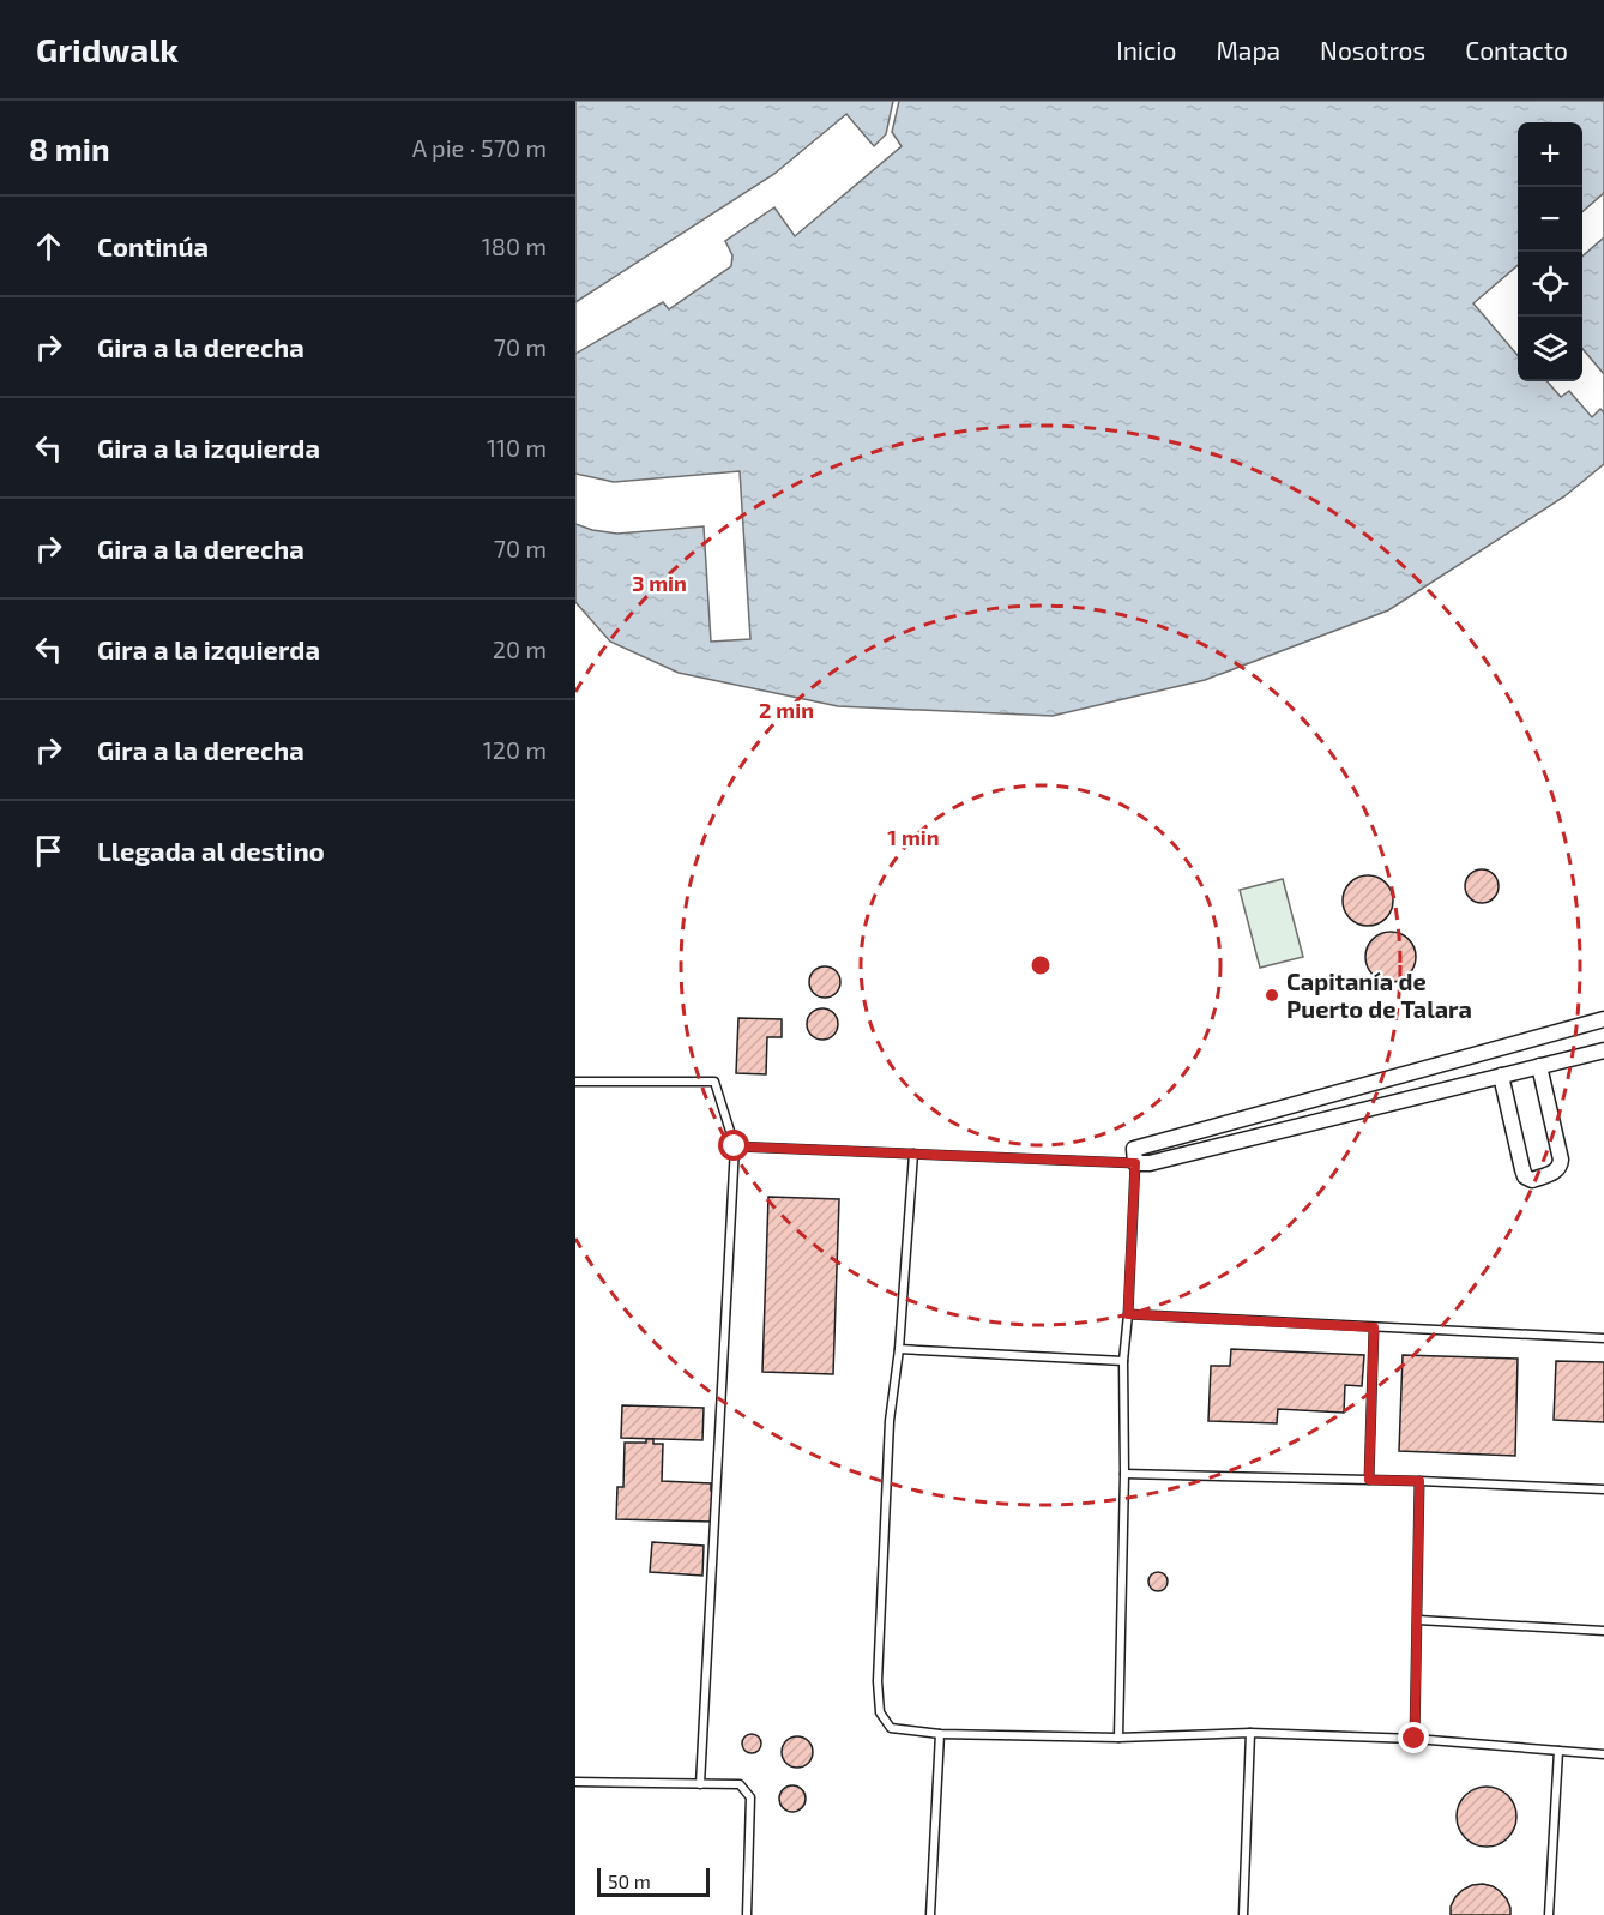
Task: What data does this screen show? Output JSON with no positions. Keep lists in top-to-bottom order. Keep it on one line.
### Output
{"places":["Capitanía de Puerto de Talara"],"scale_bar":"50 m","page":{"header":"Gridwalk","nav":["Inicio","Mapa","Nosotros","Contacto"],"heading":["8 min","A pie · 570 m"],"map_buttons":["+","−"],"list":[["Continúa","180 m"],["Gira a la derecha","70 m"],["Gira a la izquierda","110 m"],["Gira a la derecha","70 m"],["Gira a la izquierda","20 m"],["Gira a la derecha","120 m"],"Llegada al destino"],"scale":"50 m"},"rings":["3 min","2 min","1 min"]}
